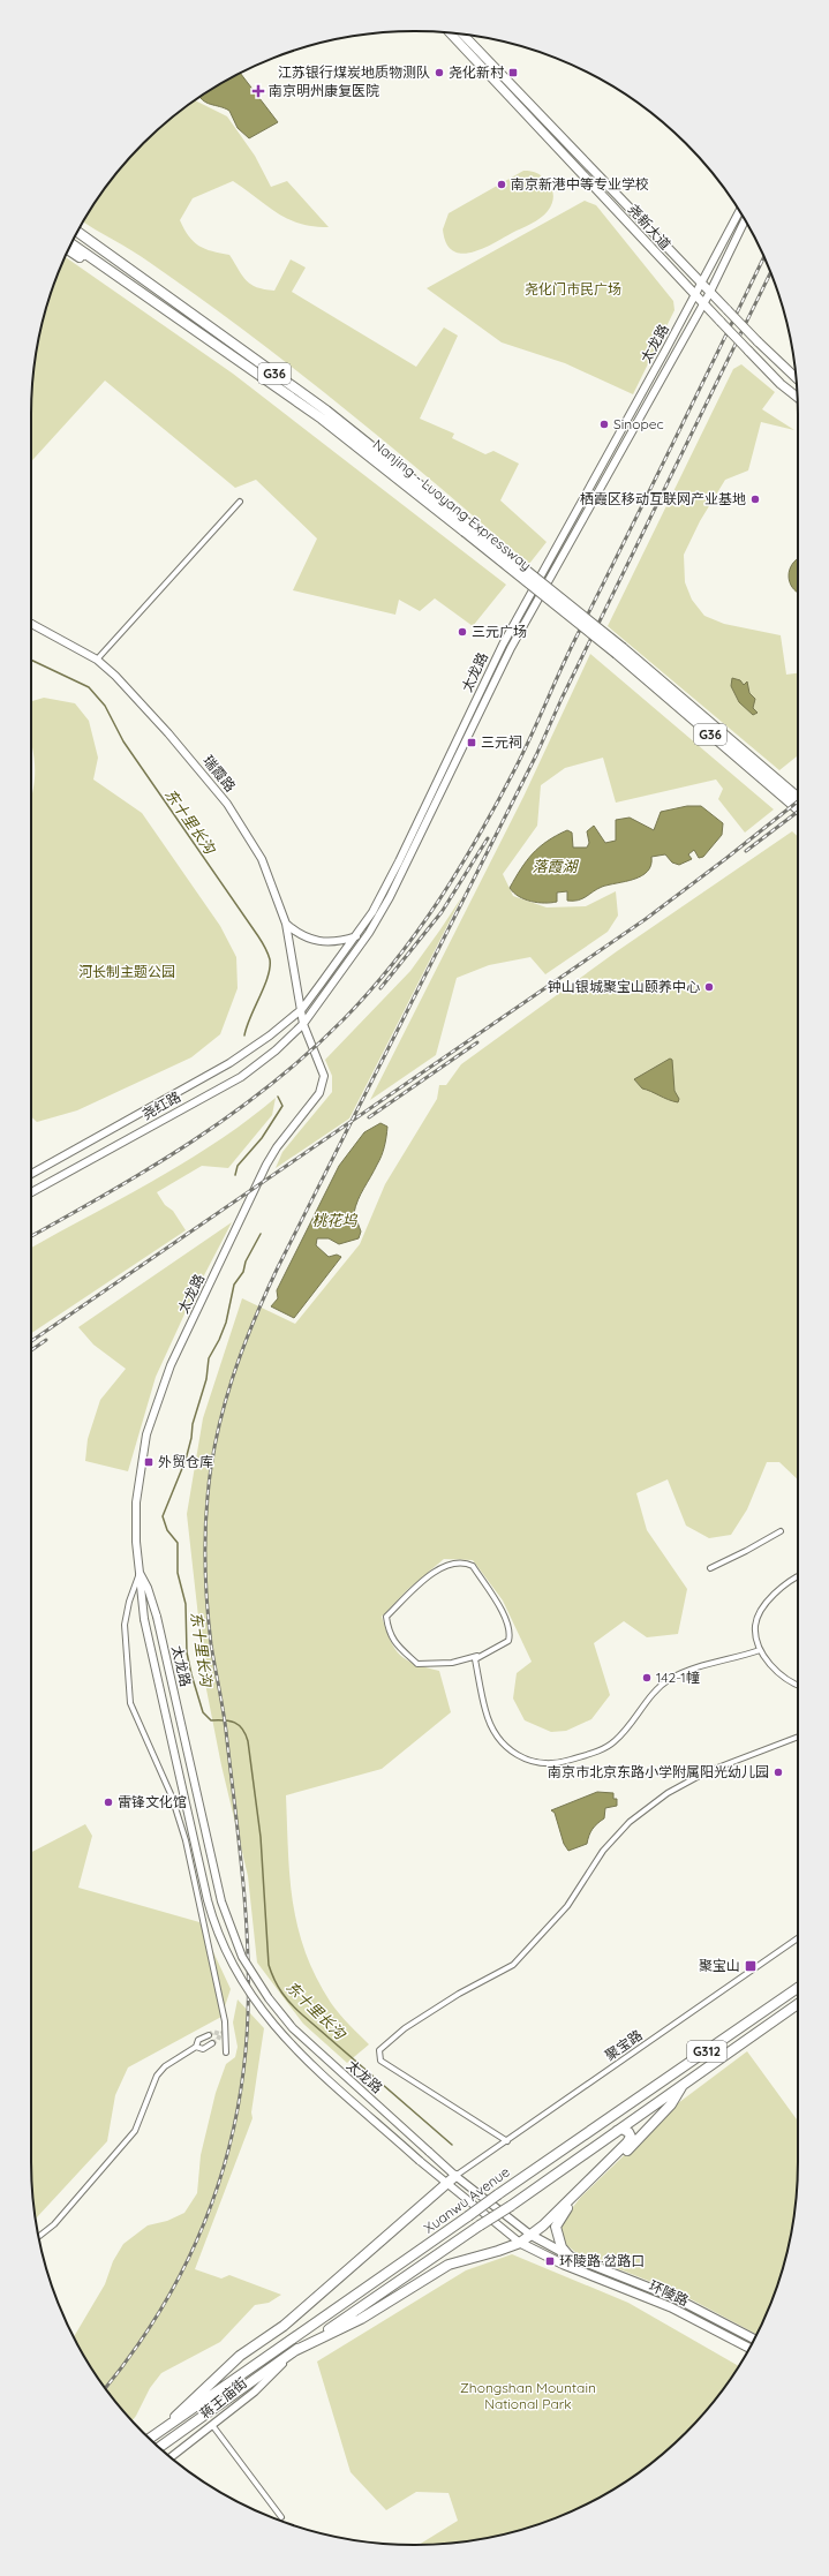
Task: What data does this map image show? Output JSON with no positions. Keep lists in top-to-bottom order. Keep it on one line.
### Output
{"streets":{"highway":["G36","Nanjing - Luoyang Expressway","G312","Xuanwu Avenue"],"main road":["尧新大道","环陵路"],"street":["太龙路","瑞霞路","尧红路","聚宝路","蒋王庙街"]},"crossings":[["尧新大道","太龙路"],["太龙路","瑞霞路"],["太龙路","尧红路"],["太龙路","聚宝路"],["太龙路","环陵路"],["瑞霞路","尧红路"],["Xuanwu Avenue","蒋王庙街"]],"water":["东十里长沟","落霞湖","桃花坞"],"parks":["尧化门市民广场","河长制主题公园","Zhongshan Mountain National Park"],"places":{"other":["江苏银行煤炭地质物测队","南京新港中等专业学校","Sinopec","栖霞区移动互联网产业基地","三元广场","钟山银城聚宝山颐养中心","142-1幢","南京市北京东路小学附属阳光幼儿园","雷锋文化馆"],"transit":["尧化新村","三元祠","外贸仓库","聚宝山","环陵路·岔路口"],"health":["南京明州康复医院"]}}
